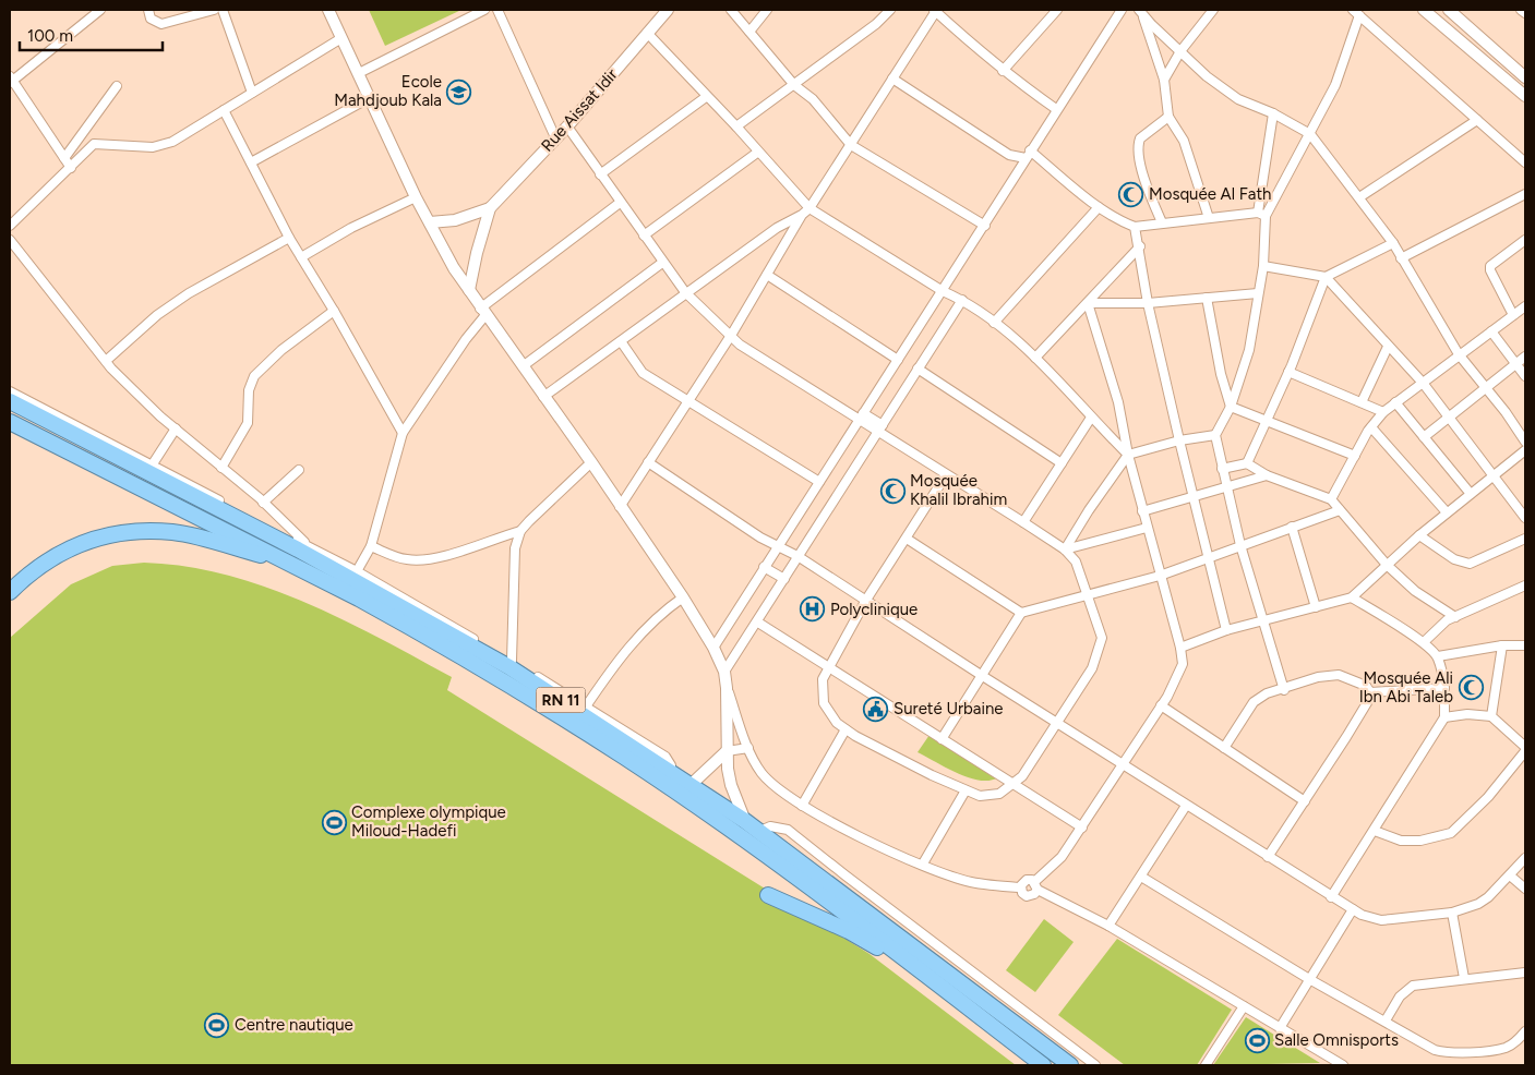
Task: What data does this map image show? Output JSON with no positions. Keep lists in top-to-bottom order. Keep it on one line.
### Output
{"streets":{"highway":["RN 11"],"street":["Rue Aissat Idir"]},"places":{"school or university":["Ecole Mahdjoub Kala"],"mosque":["Mosquée Al Fath","Mosquée Khalil Ibrahim","Mosquée Ali Ibn Abi Taleb"],"hospital":["Polyclinique"],"public building":["Sureté Urbaine"],"sports":["Complexe olympique Miloud-Hadefi","Centre nautique","Salle Omnisports"]},"scale_bar":"100 m"}
